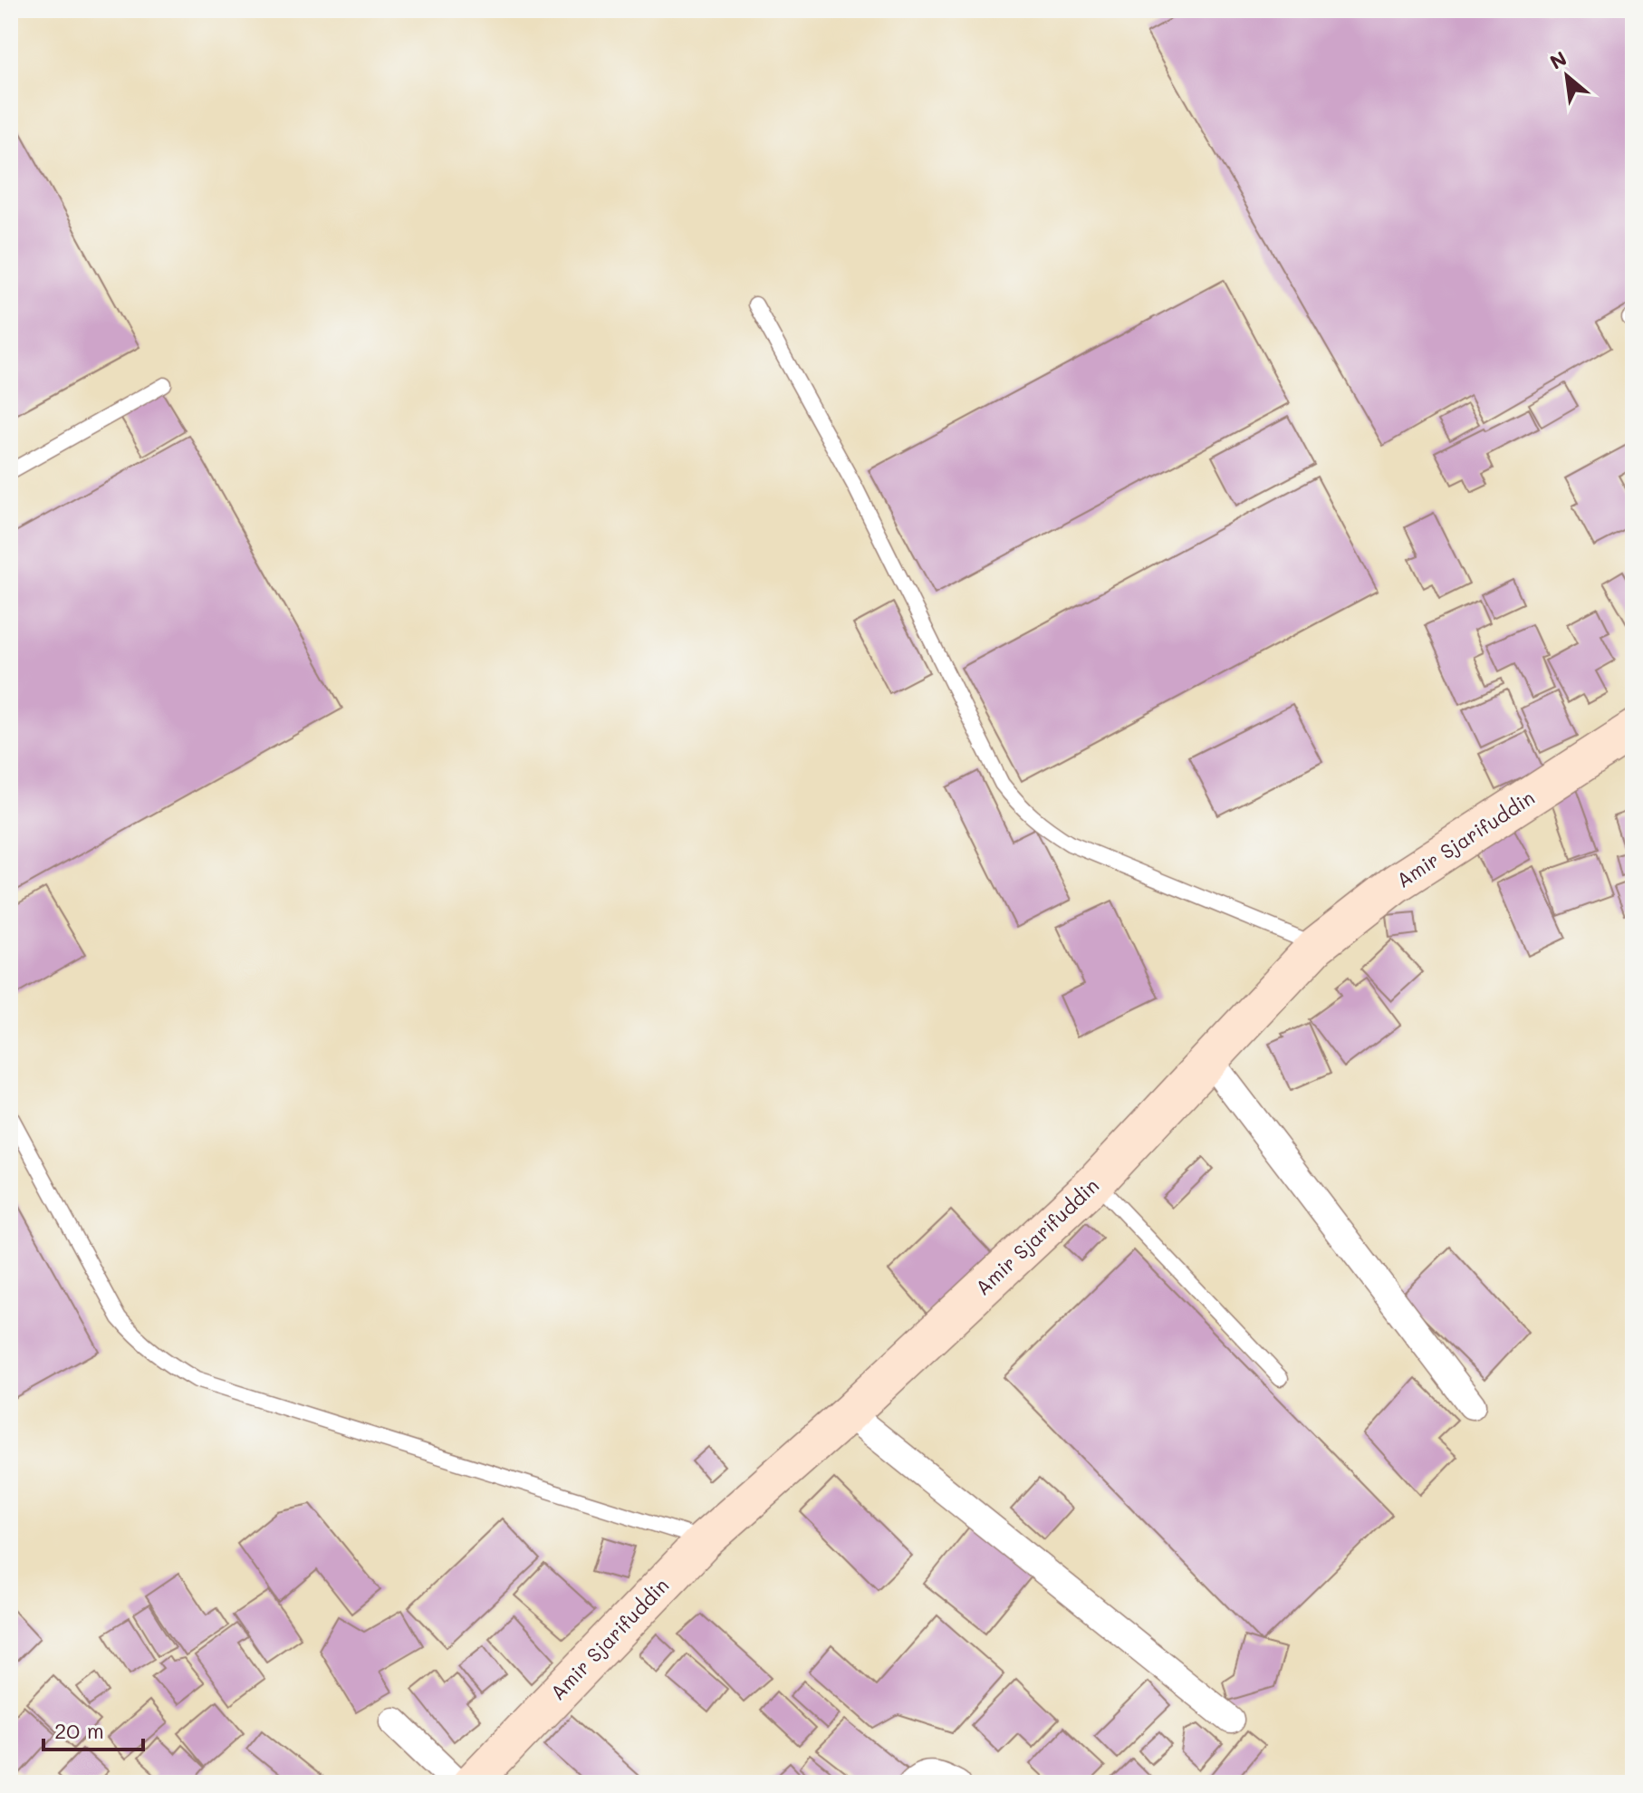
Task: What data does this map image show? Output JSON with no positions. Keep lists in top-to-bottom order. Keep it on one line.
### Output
{"streets":{"main road":["Amir Sjarifuddin"]},"scale_bar":"20 m","north":"top left"}
